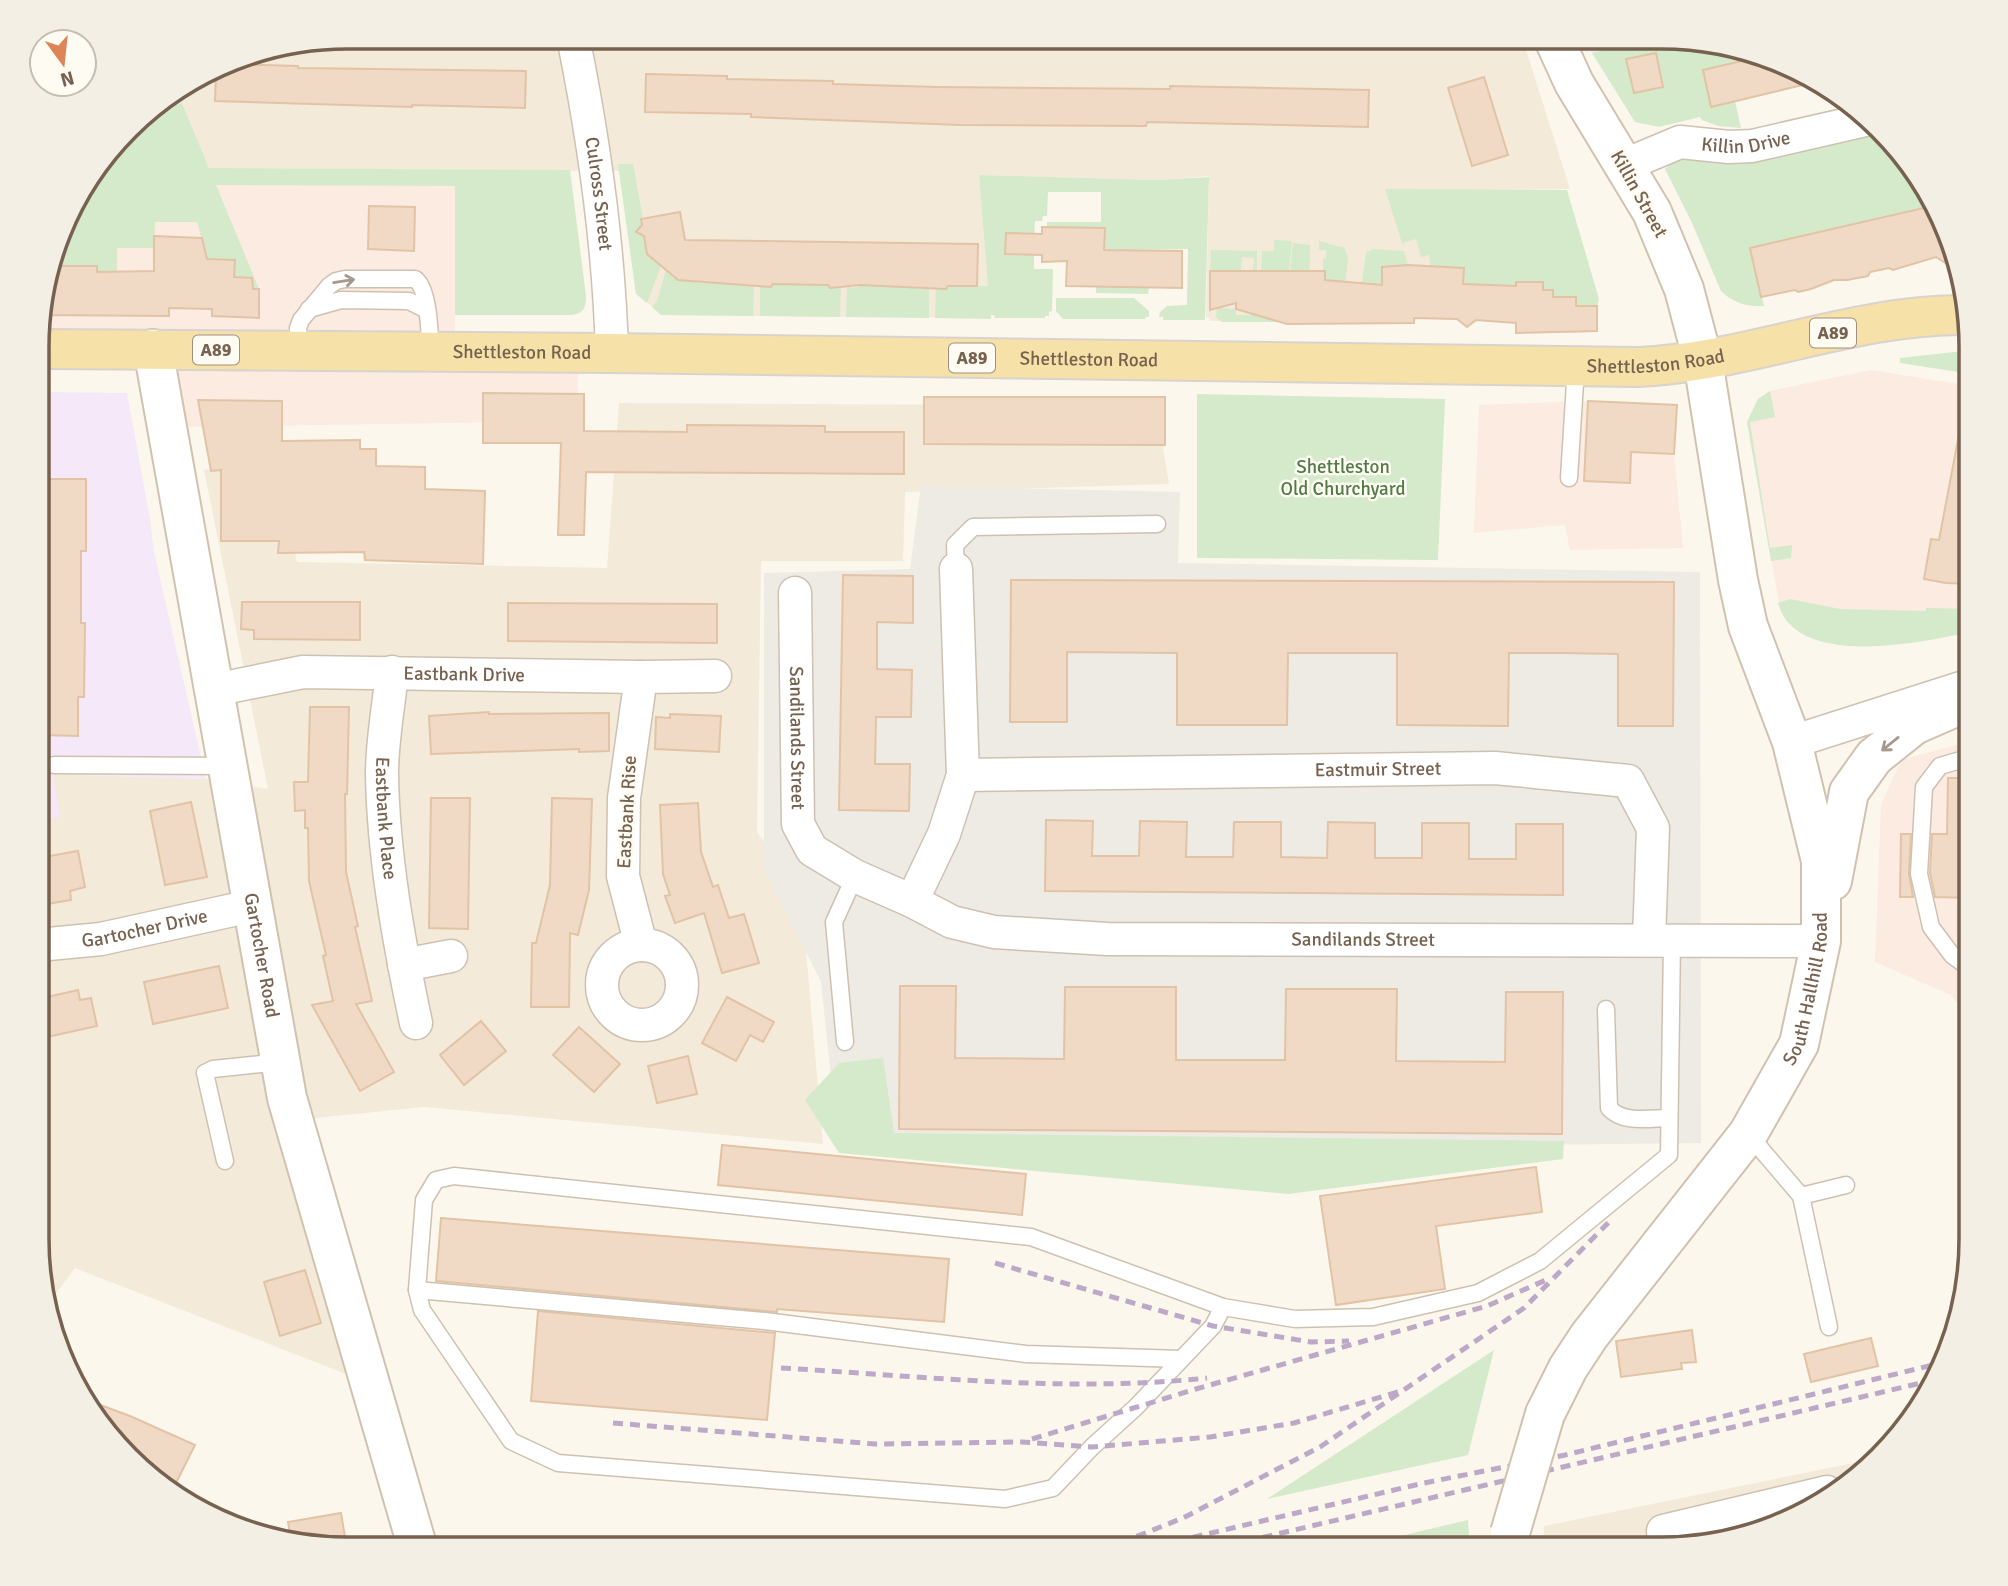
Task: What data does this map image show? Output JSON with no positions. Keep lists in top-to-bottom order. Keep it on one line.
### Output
{"streets":{"main road":["Killin Street","A89","Shettleston Road","Gartocher Road","South Hallhill Road"],"street":["Killin Drive","Culross Street","Eastbank Drive","Sandilands Street","Eastmuir Street","Eastbank Rise","Eastbank Place","Gartocher Drive"]},"crossings":[["Killin Drive","Killin Street"],["Killin Street","Shettleston Road"],["Killin Street","South Hallhill Road"],["Culross Street","Shettleston Road"],["Shettleston Road","Gartocher Road"],["Shettleston Road","South Hallhill Road"],["Eastbank Drive","Eastbank Rise"],["Eastbank Drive","Eastbank Place"],["Eastbank Drive","Gartocher Road"],["Sandilands Street","Eastmuir Street"],["Sandilands Street","South Hallhill Road"],["Gartocher Drive","Gartocher Road"]],"parks":["Shettleston Old Churchyard"],"north":"bottom"}
